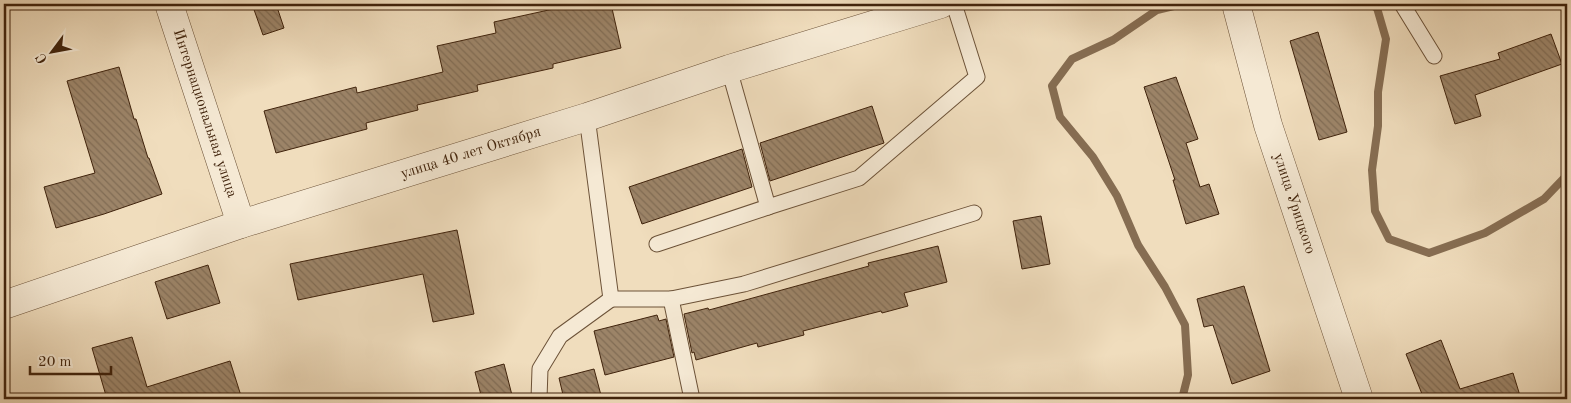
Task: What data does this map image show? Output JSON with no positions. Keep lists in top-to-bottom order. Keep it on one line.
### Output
{"streets":{"street":["Интернациональная улица","улица 40 лет Октября","улица Урицкого"]},"crossings":[["Интернациональная улица","улица 40 лет Октября"]],"scale_bar":"20 m","north":"bottom left"}
